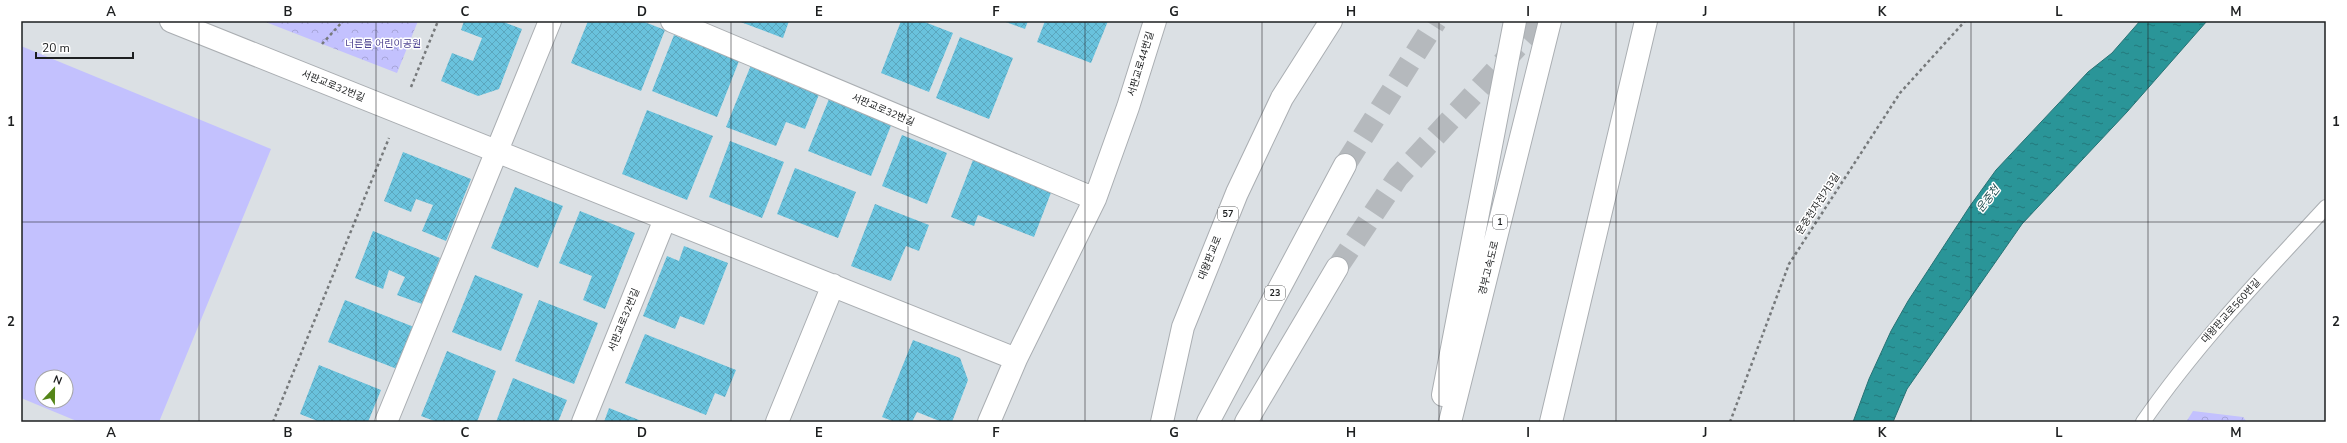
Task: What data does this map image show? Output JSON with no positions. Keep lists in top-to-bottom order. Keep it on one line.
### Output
{"streets":{"main road":["서판교로44번길","서판교로32번길","57","1","대왕판교로","경부고속도로","23"],"lane":["대왕판교로560번길"],"path":["운중천자전거3길"]},"crossings":[["서판교로44번길","서판교로32번길"]],"water":["운중천"],"parks":["너른들 어린이공원"],"scale_bar":"20 m","north":"top","grid":{"columns":["A","B","C","D","E","F","G","H","I","J","K","L","M"],"rows":["1","2"]}}
